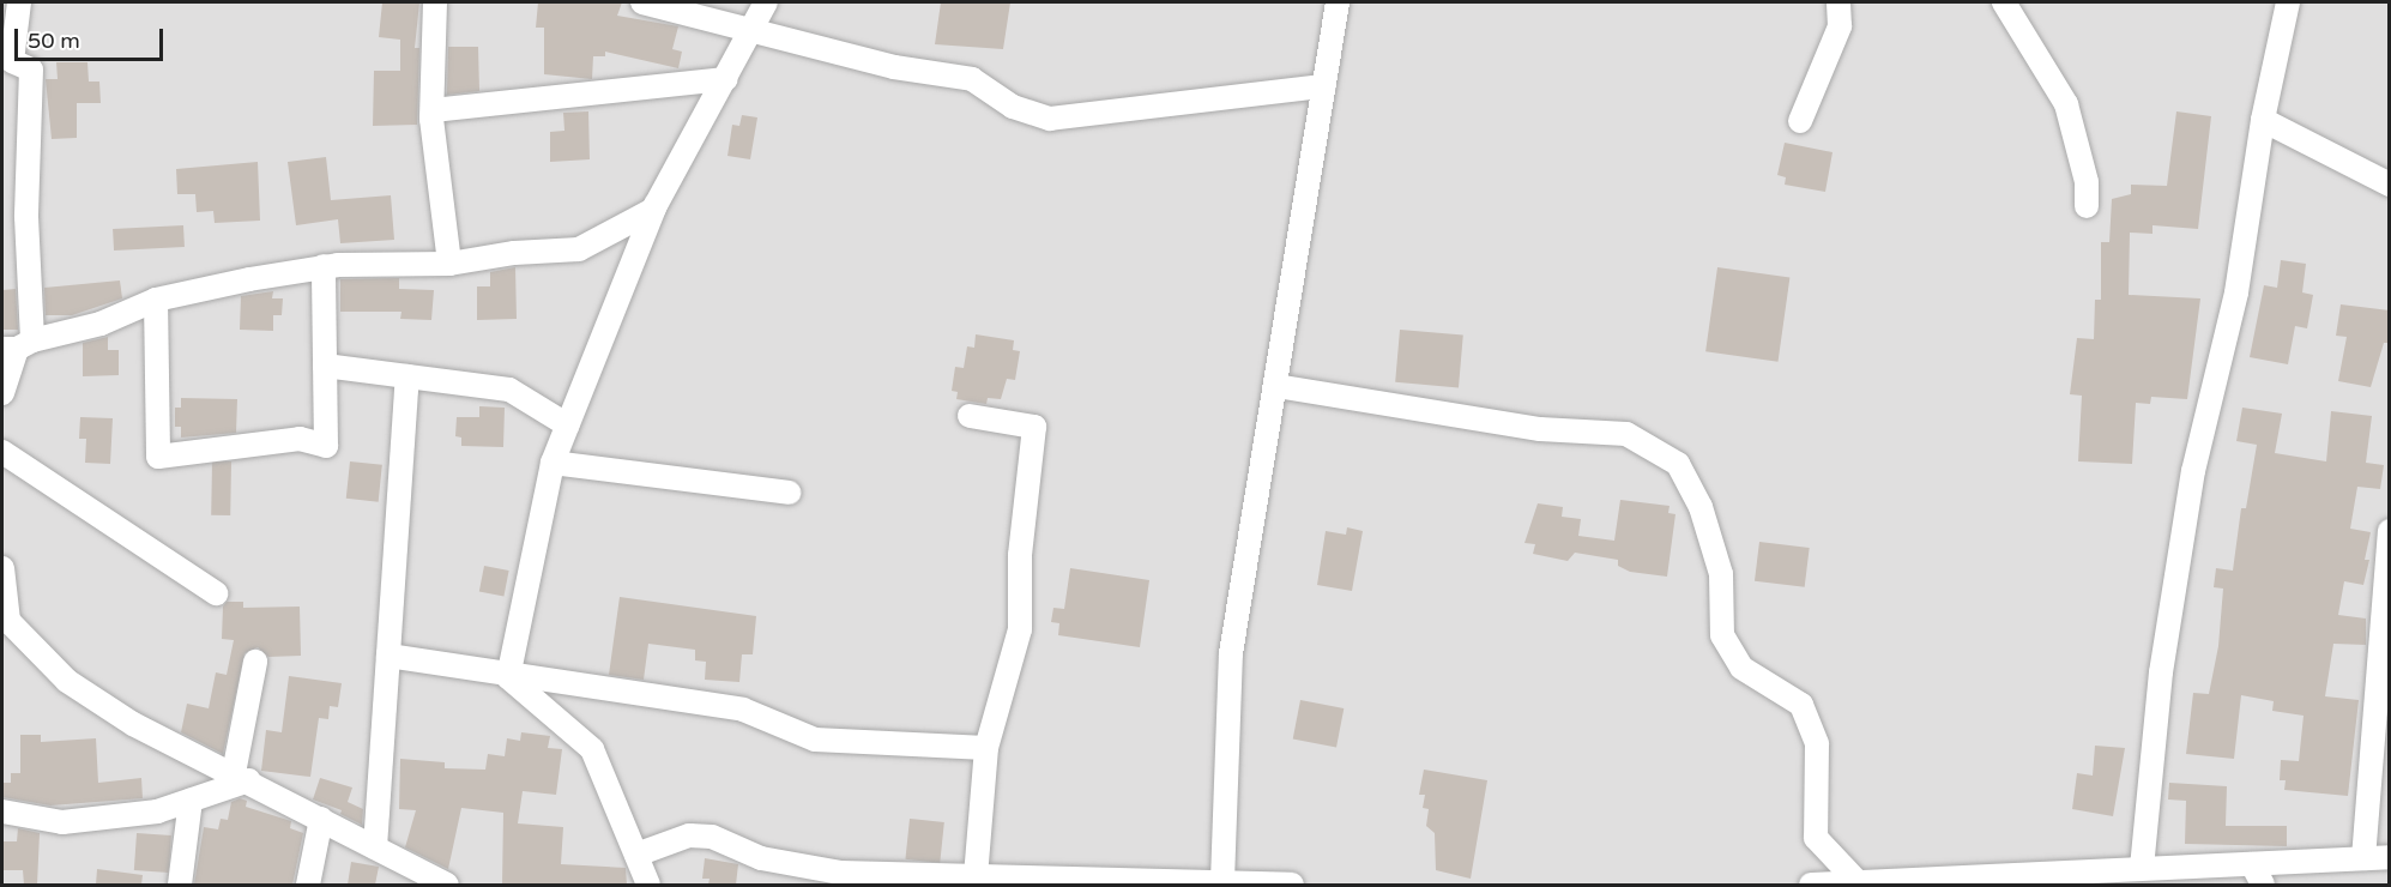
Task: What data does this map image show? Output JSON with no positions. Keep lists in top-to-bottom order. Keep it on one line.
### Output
{"scale_bar":"50 m"}
